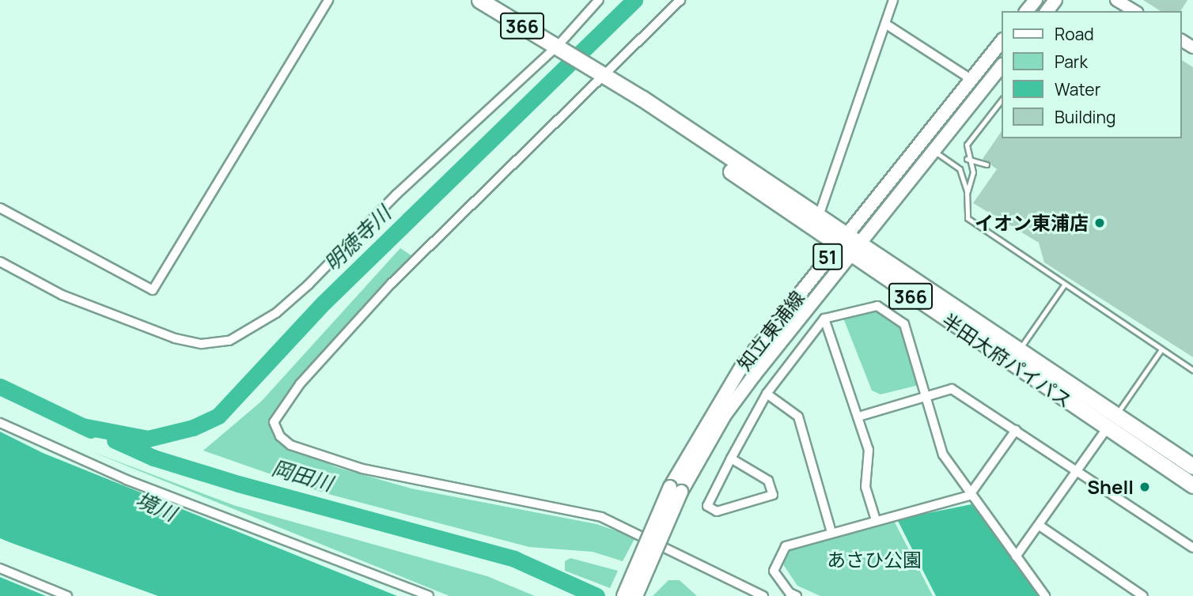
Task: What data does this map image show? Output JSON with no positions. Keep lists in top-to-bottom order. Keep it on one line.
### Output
{"streets":{"highway":["366","半田大府パイパス"],"main road":["51","知立東浦線"]},"crossings":[["知立東浦線","半田大府パイパス"]],"water":["明徳寺川","岡田川","境川"],"parks":["あさひ公園"],"places":["イオン東浦店","Shell"],"legend":["Road","Park","Water","Building"]}
